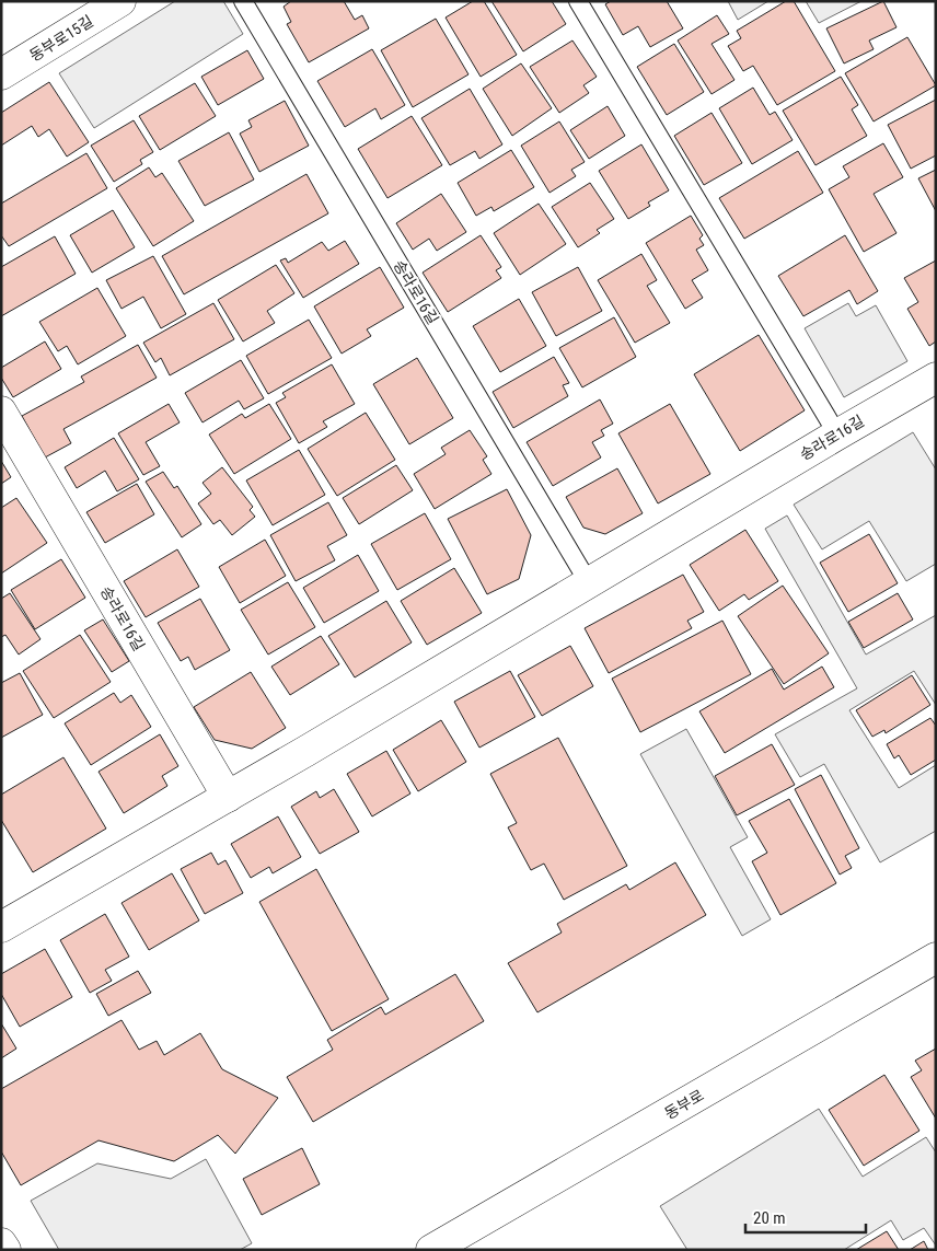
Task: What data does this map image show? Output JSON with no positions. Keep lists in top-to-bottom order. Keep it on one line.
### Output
{"streets":{"street":["동부로15길","송라로16길","동부로"]},"scale_bar":"20 m"}
